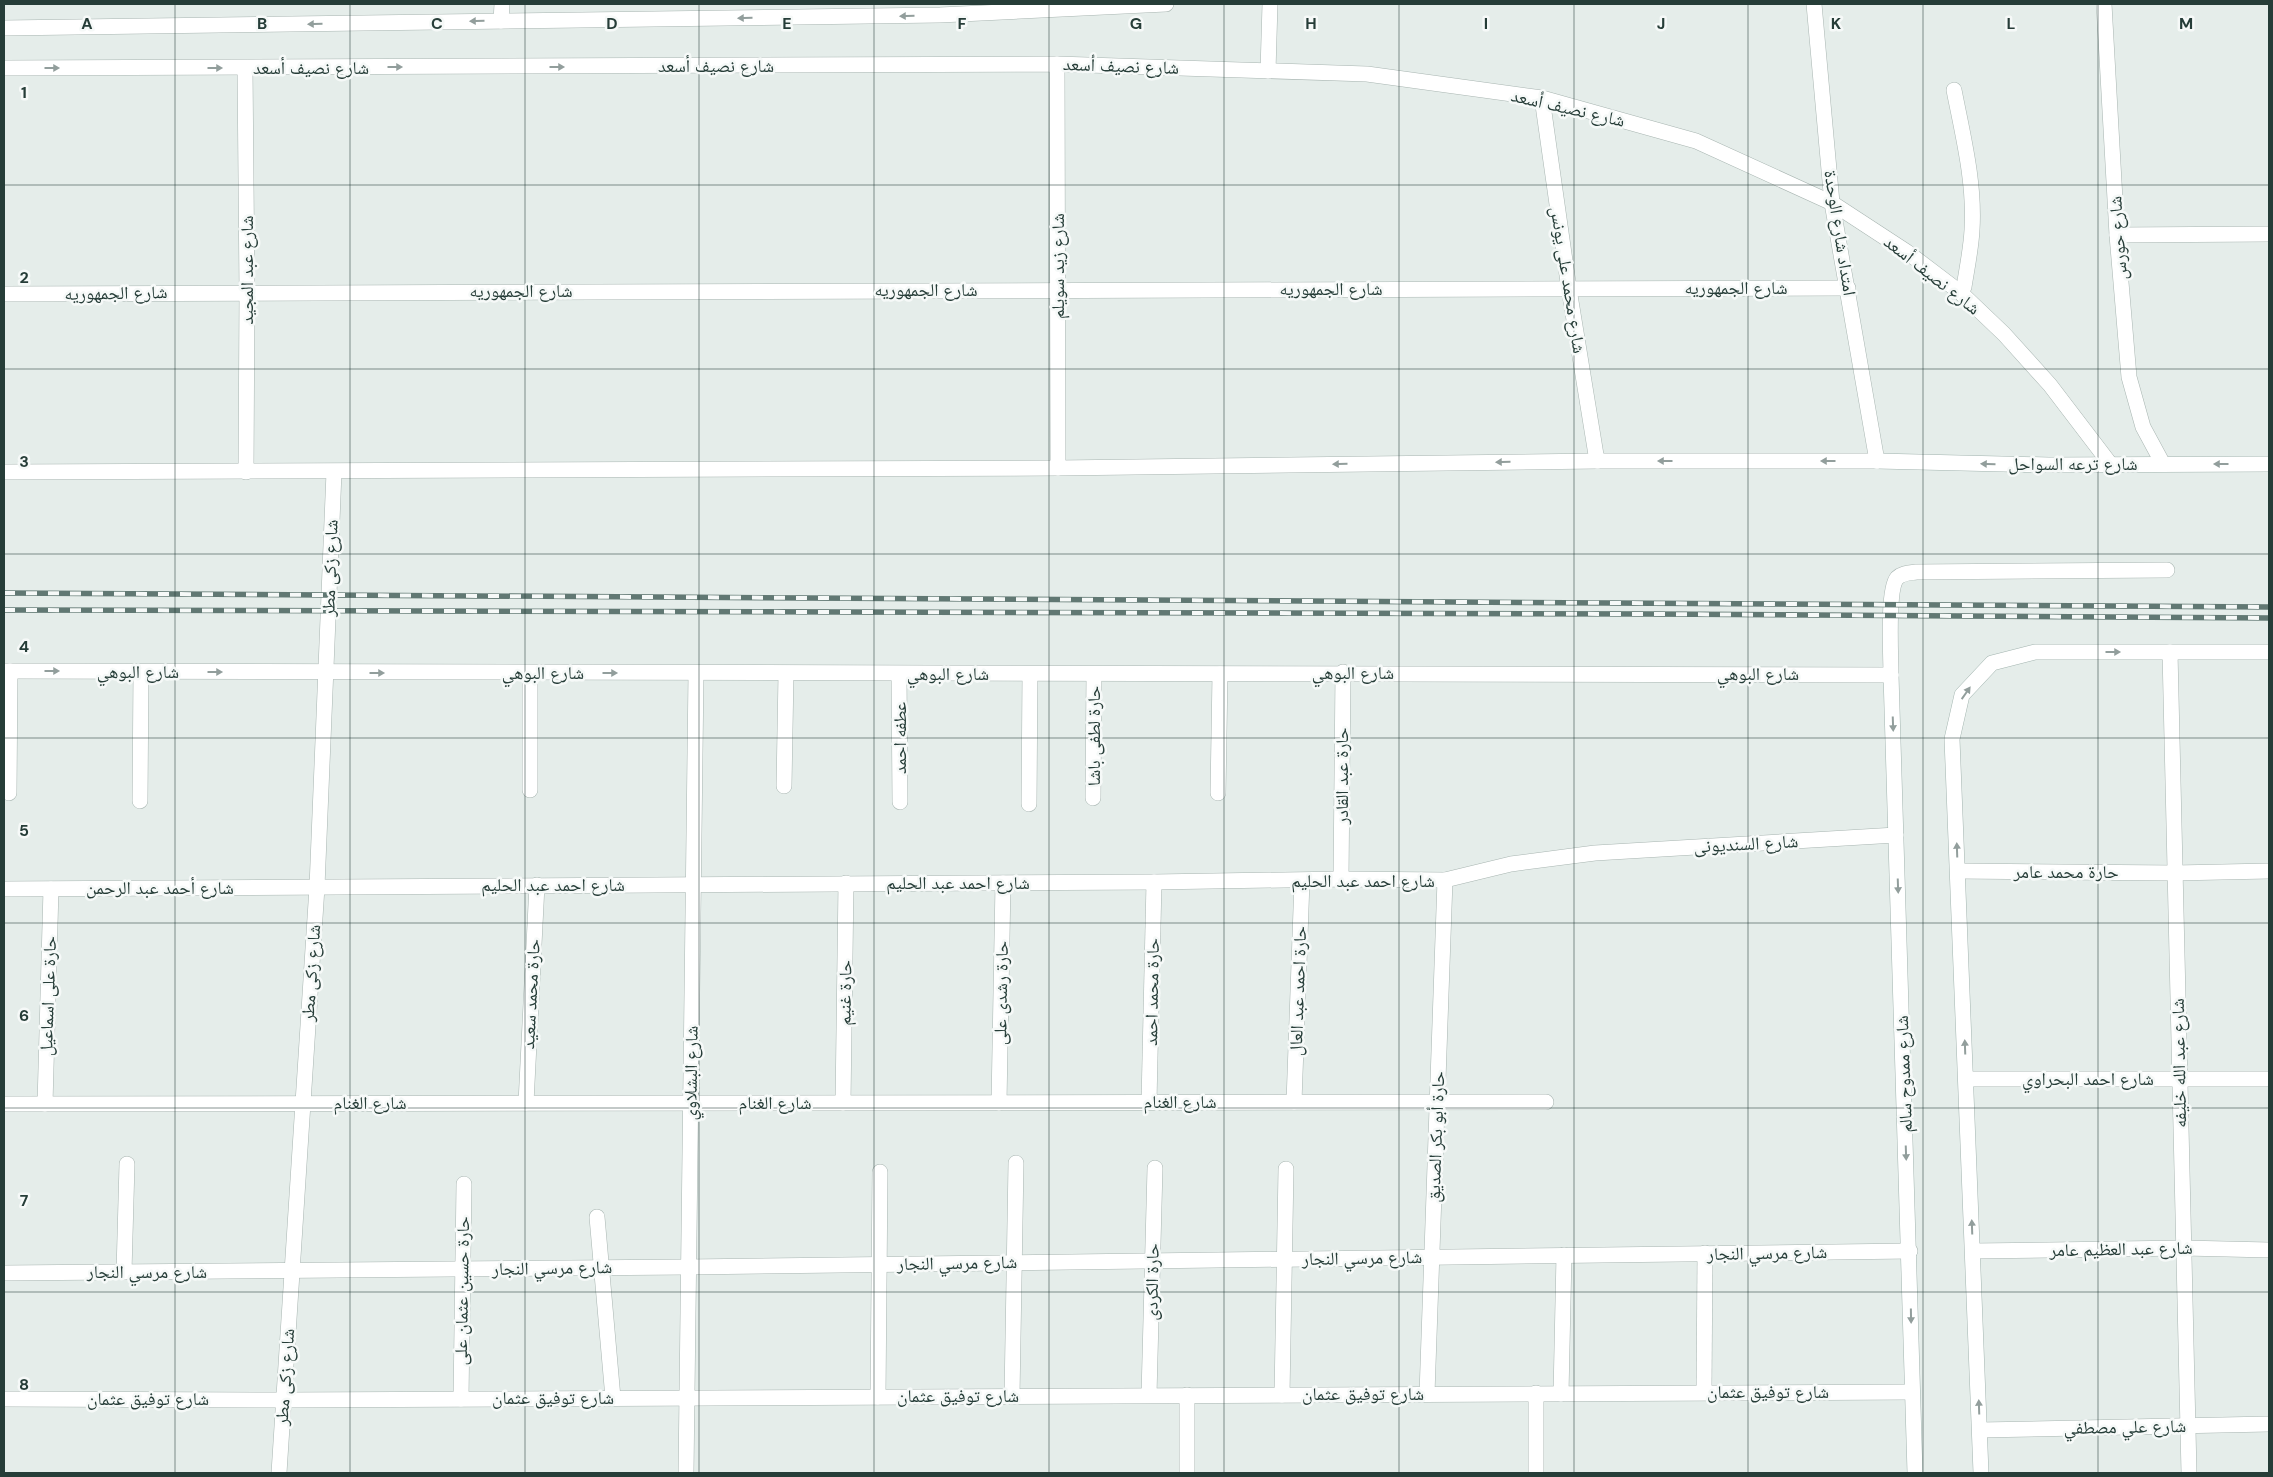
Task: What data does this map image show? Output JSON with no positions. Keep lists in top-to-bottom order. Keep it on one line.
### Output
{"streets":{"street":["شارع نصيف أسعد","امتداد شارع الوحدة","شارع حورس","شارع زيد سويلم","شارع عبد المجيد","شارع محمد على يونس","شارع الجمهوريه","شارع ترعه السواحل","شارع زكى مطر","شارع البوهي","حارة لطفى باشا","عطفه احمد","حارة عبد القادر","شارع السنديونى","حارة محمد عامر","شارع احمد عبد الحليم","شارع أحمد عبد الرحمن","حارة احمد عبد العال","حارة محمد احمد","حارة غنيم","حارة رشدى على","حارة محمد سعيد","حارة على اسماعيل","شارع عبد الله خليفه","شارع البشلاوي","شارع ممدوح سالم","شارع احمد البحراوي","شارع الغنام","حارة أبو بكر الصديق","شارع عبد العظيم عامر","شارع مرسي النجار","حارة الكردى","حارة حسين عثمان على","شارع توفيق عثمان","شارع علي مصطفي"]},"crossings":[["شارع نصيف أسعد","امتداد شارع الوحدة"],["شارع نصيف أسعد","شارع زيد سويلم"],["شارع نصيف أسعد","شارع عبد المجيد"],["شارع نصيف أسعد","شارع محمد على يونس"],["شارع نصيف أسعد","شارع ترعه السواحل"],["امتداد شارع الوحدة","شارع الجمهوريه"],["امتداد شارع الوحدة","شارع ترعه السواحل"],["شارع حورس","شارع ترعه السواحل"],["شارع زيد سويلم","شارع الجمهوريه"],["شارع عبد المجيد","شارع الجمهوريه"],["شارع محمد على يونس","شارع الجمهوريه"],["شارع زكى مطر","شارع البوهي"],["شارع زكى مطر","شارع احمد عبد الحليم"],["شارع زكى مطر","شارع أحمد عبد الرحمن"],["شارع زكى مطر","شارع الغنام"],["شارع زكى مطر","شارع مرسي النجار"],["شارع زكى مطر","شارع توفيق عثمان"],["شارع البوهي","حارة لطفى باشا"],["شارع البوهي","عطفه احمد"],["شارع البوهي","حارة عبد القادر"],["شارع البوهي","شارع البشلاوي"],["شارع البوهي","شارع ممدوح سالم"],["حارة عبد القادر","شارع احمد عبد الحليم"],["شارع السنديونى","شارع احمد عبد الحليم"],["شارع السنديونى","شارع ممدوح سالم"],["حارة محمد عامر","شارع عبد الله خليفه"],["شارع احمد عبد الحليم","شارع أحمد عبد الرحمن"],["شارع احمد عبد الحليم","حارة احمد عبد العال"],["شارع احمد عبد الحليم","حارة محمد احمد"],["شارع احمد عبد الحليم","حارة غنيم"],["شارع احمد عبد الحليم","حارة رشدى على"],["شارع احمد عبد الحليم","حارة محمد سعيد"],["شارع احمد عبد الحليم","شارع البشلاوي"],["شارع احمد عبد الحليم","حارة أبو بكر الصديق"],["شارع أحمد عبد الرحمن","حارة على اسماعيل"],["حارة احمد عبد العال","شارع الغنام"],["حارة محمد احمد","شارع الغنام"],["حارة غنيم","شارع الغنام"],["حارة رشدى على","شارع الغنام"],["حارة محمد سعيد","شارع الغنام"],["حارة على اسماعيل","شارع الغنام"],["شارع عبد الله خليفه","شارع احمد البحراوي"],["شارع عبد الله خليفه","شارع عبد العظيم عامر"],["شارع عبد الله خليفه","شارع علي مصطفي"],["شارع البشلاوي","شارع الغنام"],["شارع البشلاوي","شارع مرسي النجار"],["شارع البشلاوي","شارع توفيق عثمان"],["شارع ممدوح سالم","شارع مرسي النجار"],["شارع ممدوح سالم","شارع توفيق عثمان"],["شارع الغنام","حارة أبو بكر الصديق"],["حارة أبو بكر الصديق","شارع مرسي النجار"],["حارة أبو بكر الصديق","شارع توفيق عثمان"],["شارع مرسي النجار","حارة الكردى"],["شارع مرسي النجار","حارة حسين عثمان على"],["حارة الكردى","شارع توفيق عثمان"],["حارة حسين عثمان على","شارع توفيق عثمان"]],"one_way":["شارع ترعه السواحل","شارع البوهي"],"grid":{"columns":["A","B","C","D","E","F","G","H","I","J","K","L","M"],"rows":["1","2","3","4","5","6","7","8"]}}
